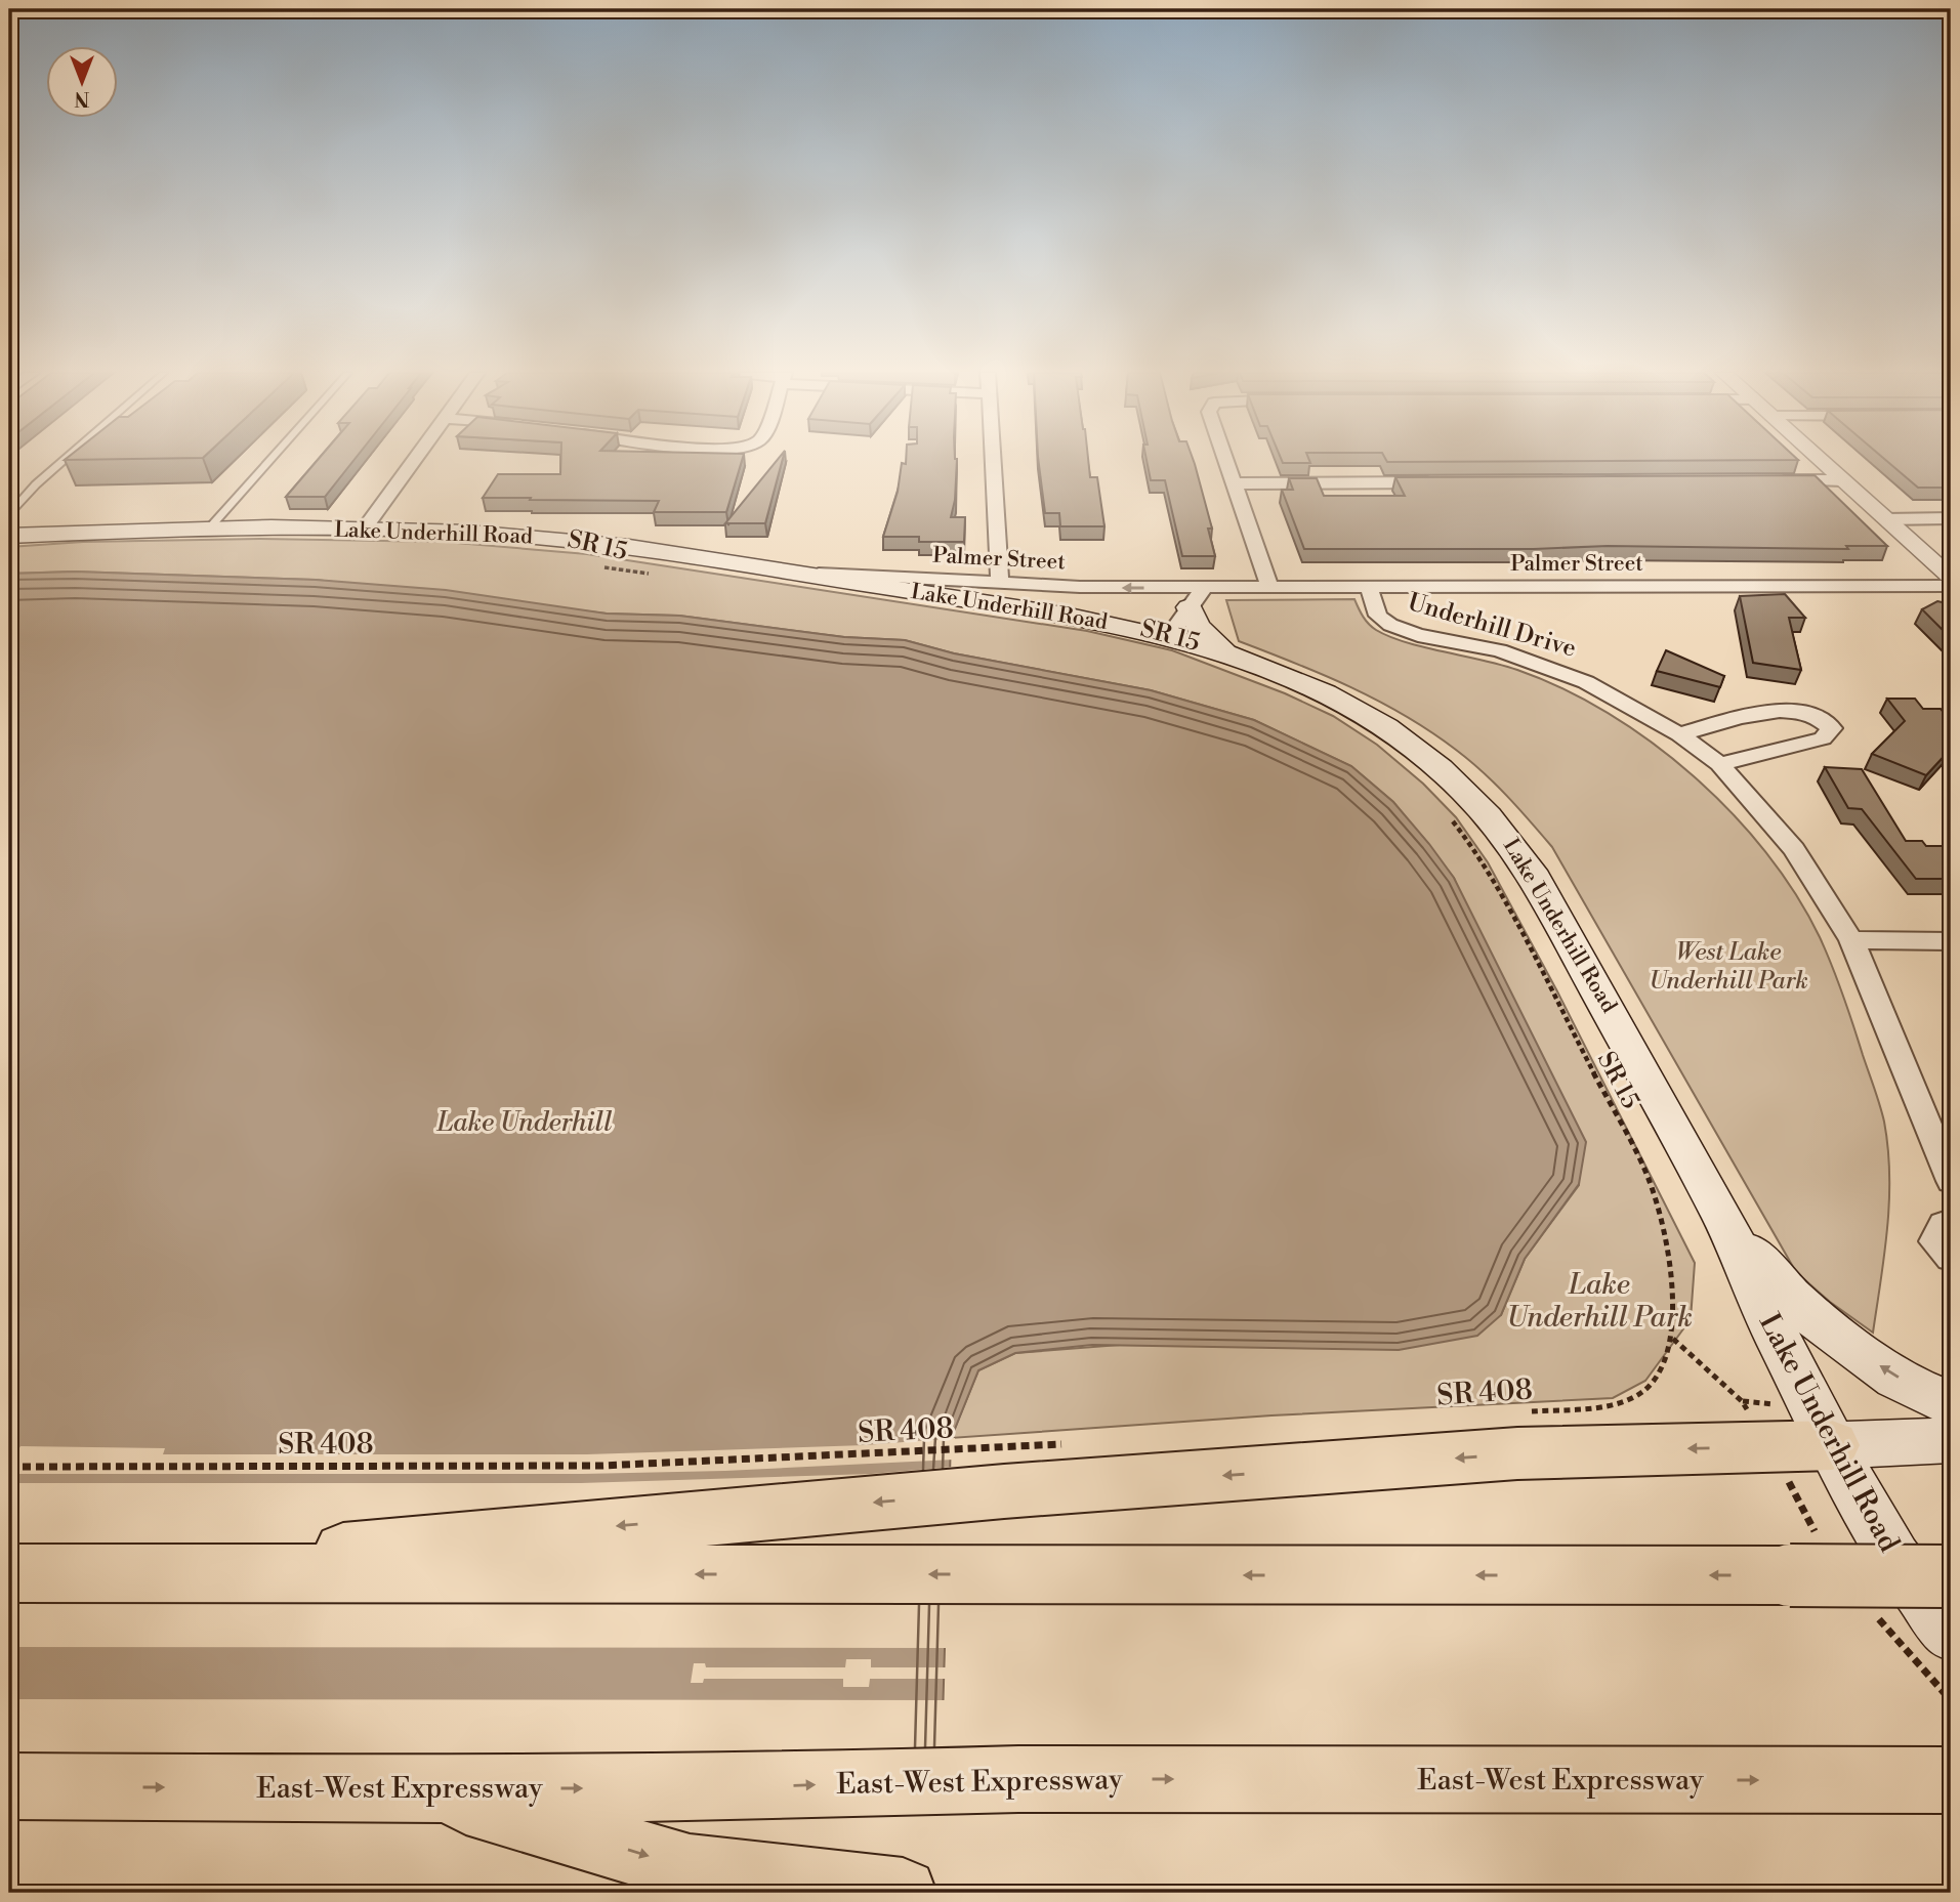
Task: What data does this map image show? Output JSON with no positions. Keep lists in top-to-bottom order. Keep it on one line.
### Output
{"streets":{"highway":["East-West Expressway"],"main road":["Lake Underhill Road","SR 15"],"street":["Palmer Street","Underhill Drive"],"path":["SR 408"]},"crossings":[["Lake Underhill Road","Palmer Street"],["SR 15","SR 408"],["Palmer Street","Underhill Drive"]],"water":["Lake Underhill"],"parks":["West Lake Underhill Park","Lake Underhill Park"],"north":"bottom"}
